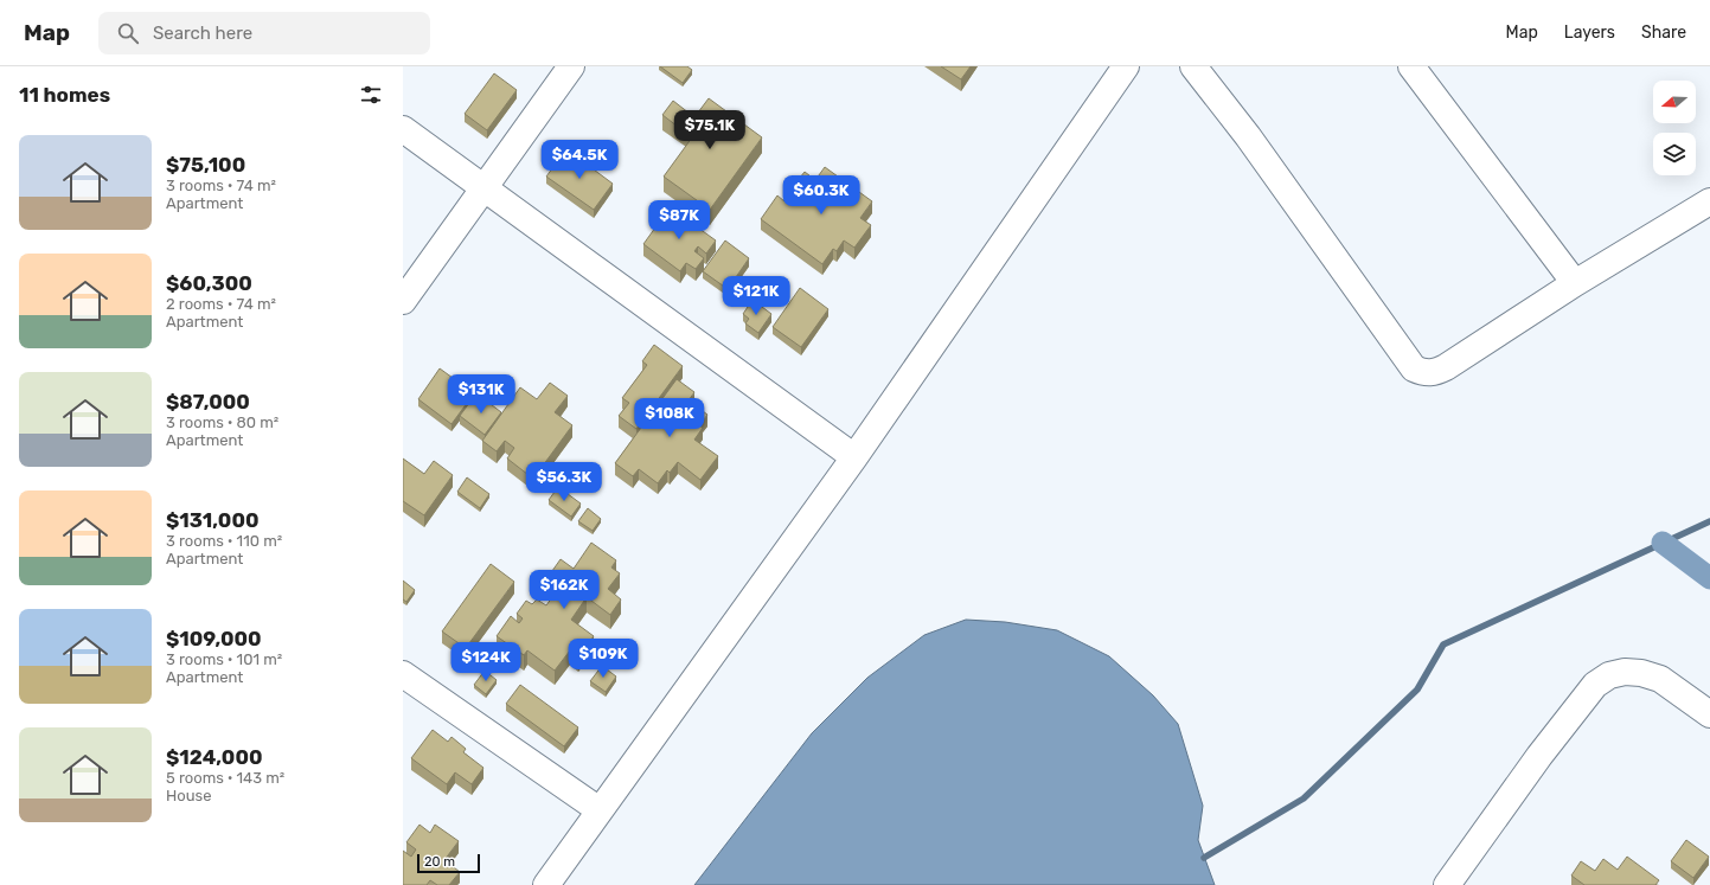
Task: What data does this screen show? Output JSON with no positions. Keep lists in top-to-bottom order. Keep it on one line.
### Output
{"scale_bar":"20 m","north":"left","page":{"header":"Map","search":"Search here","nav":["Map","Layers","Share"],"heading":"11 homes","price":["$75.1K","$64.5K","$60.3K","$87K","$121K","$131K","$108K","$56.3K","$162K","$109K","$124K"],"list":[{"name":"$75,100","note":"3 rooms · 74 m² · Apartment"},{"name":"$60,300","note":"2 rooms · 74 m² · Apartment"},{"name":"$87,000","note":"3 rooms · 80 m² · Apartment"},{"name":"$131,000","note":"3 rooms · 110 m² · Apartment"},{"name":"$109,000","note":"3 rooms · 101 m² · Apartment"},{"name":"$124,000","note":"5 rooms · 143 m² · House"}],"scale":"20 m"}}
